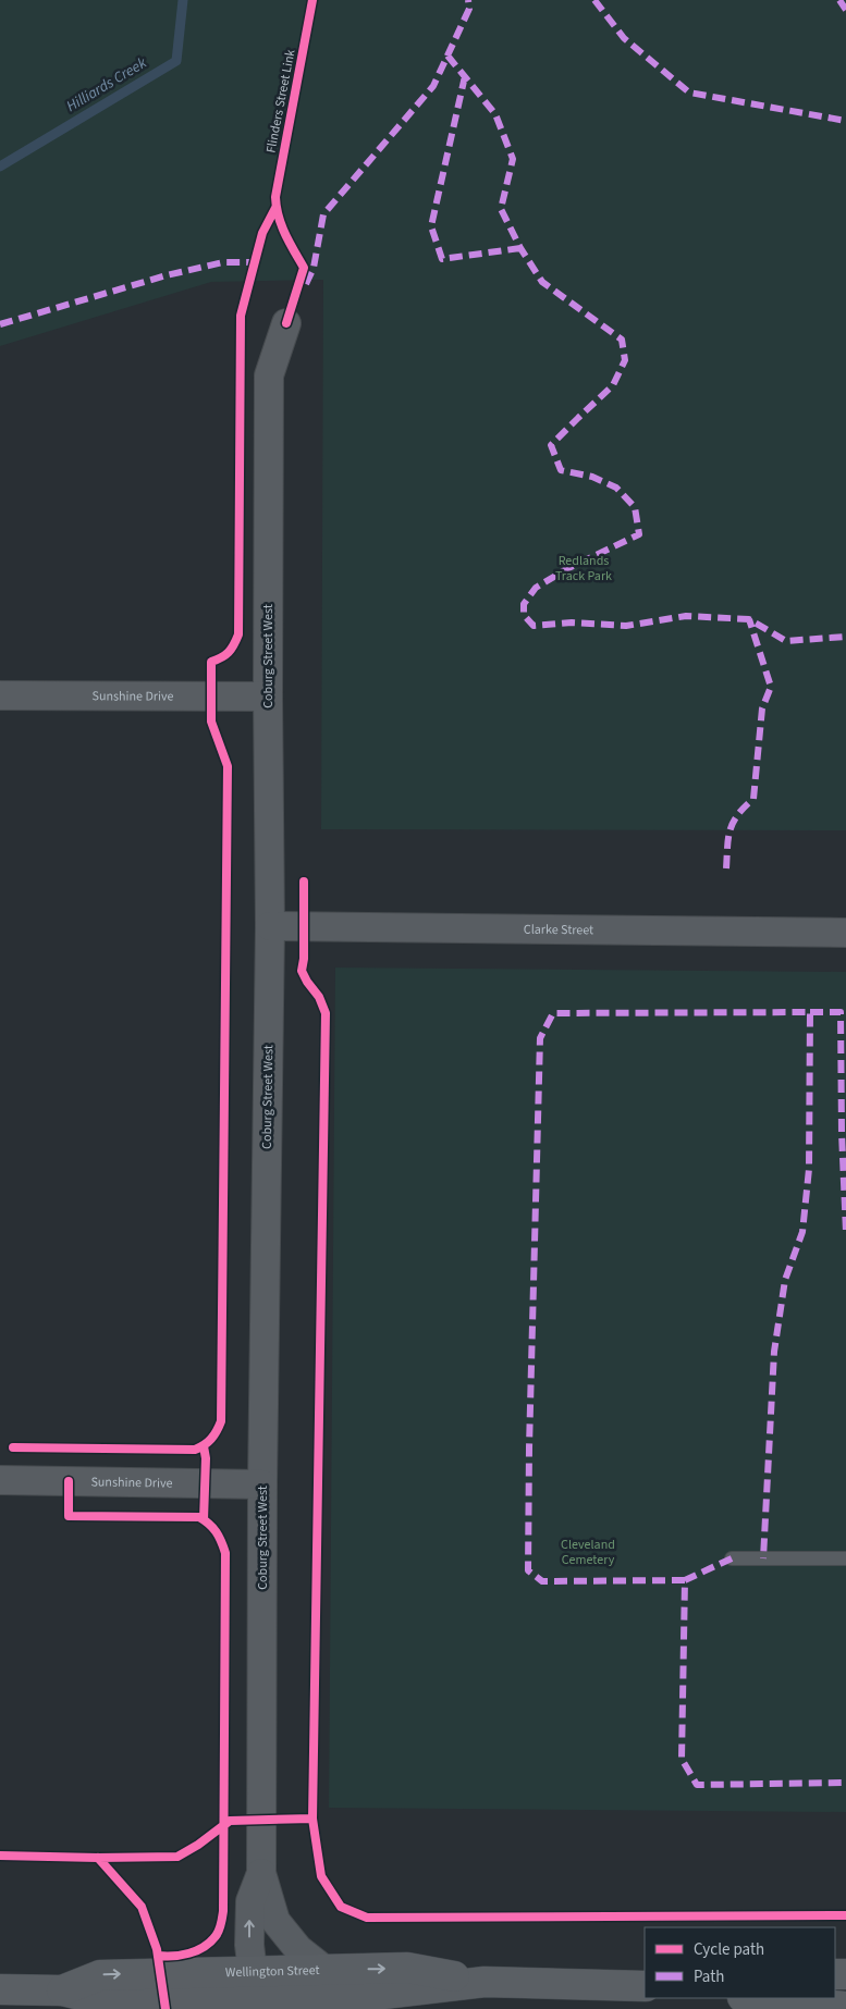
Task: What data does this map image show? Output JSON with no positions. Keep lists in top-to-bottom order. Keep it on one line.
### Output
{"streets":{"main road":["Wellington Street"],"street":["Coburg Street West","Sunshine Drive","Clarke Street"],"cycle path":["Flinders Street Link"]},"crossings":[["Coburg Street West","Sunshine Drive"],["Coburg Street West","Clarke Street"],["Coburg Street West","Wellington Street"]],"water":["Hilliards Creek"],"parks":["Redlands Track Park","Cleveland Cemetery"],"legend":["Cycle path","Path"]}
